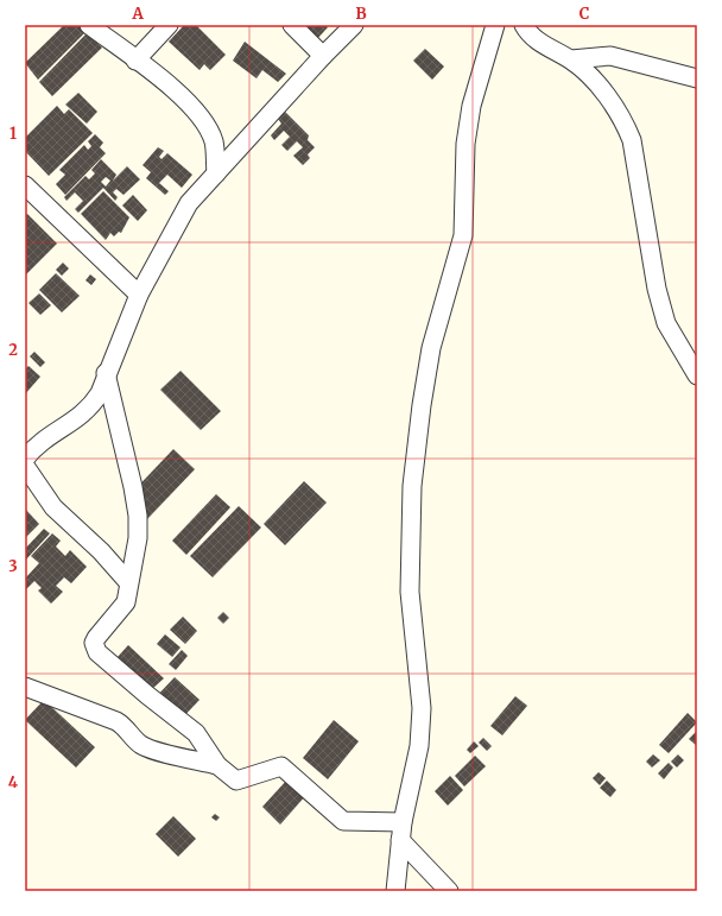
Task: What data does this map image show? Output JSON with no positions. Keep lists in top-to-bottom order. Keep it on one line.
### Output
{"grid":{"columns":["A","B","C"],"rows":["1","2","3","4"]}}
